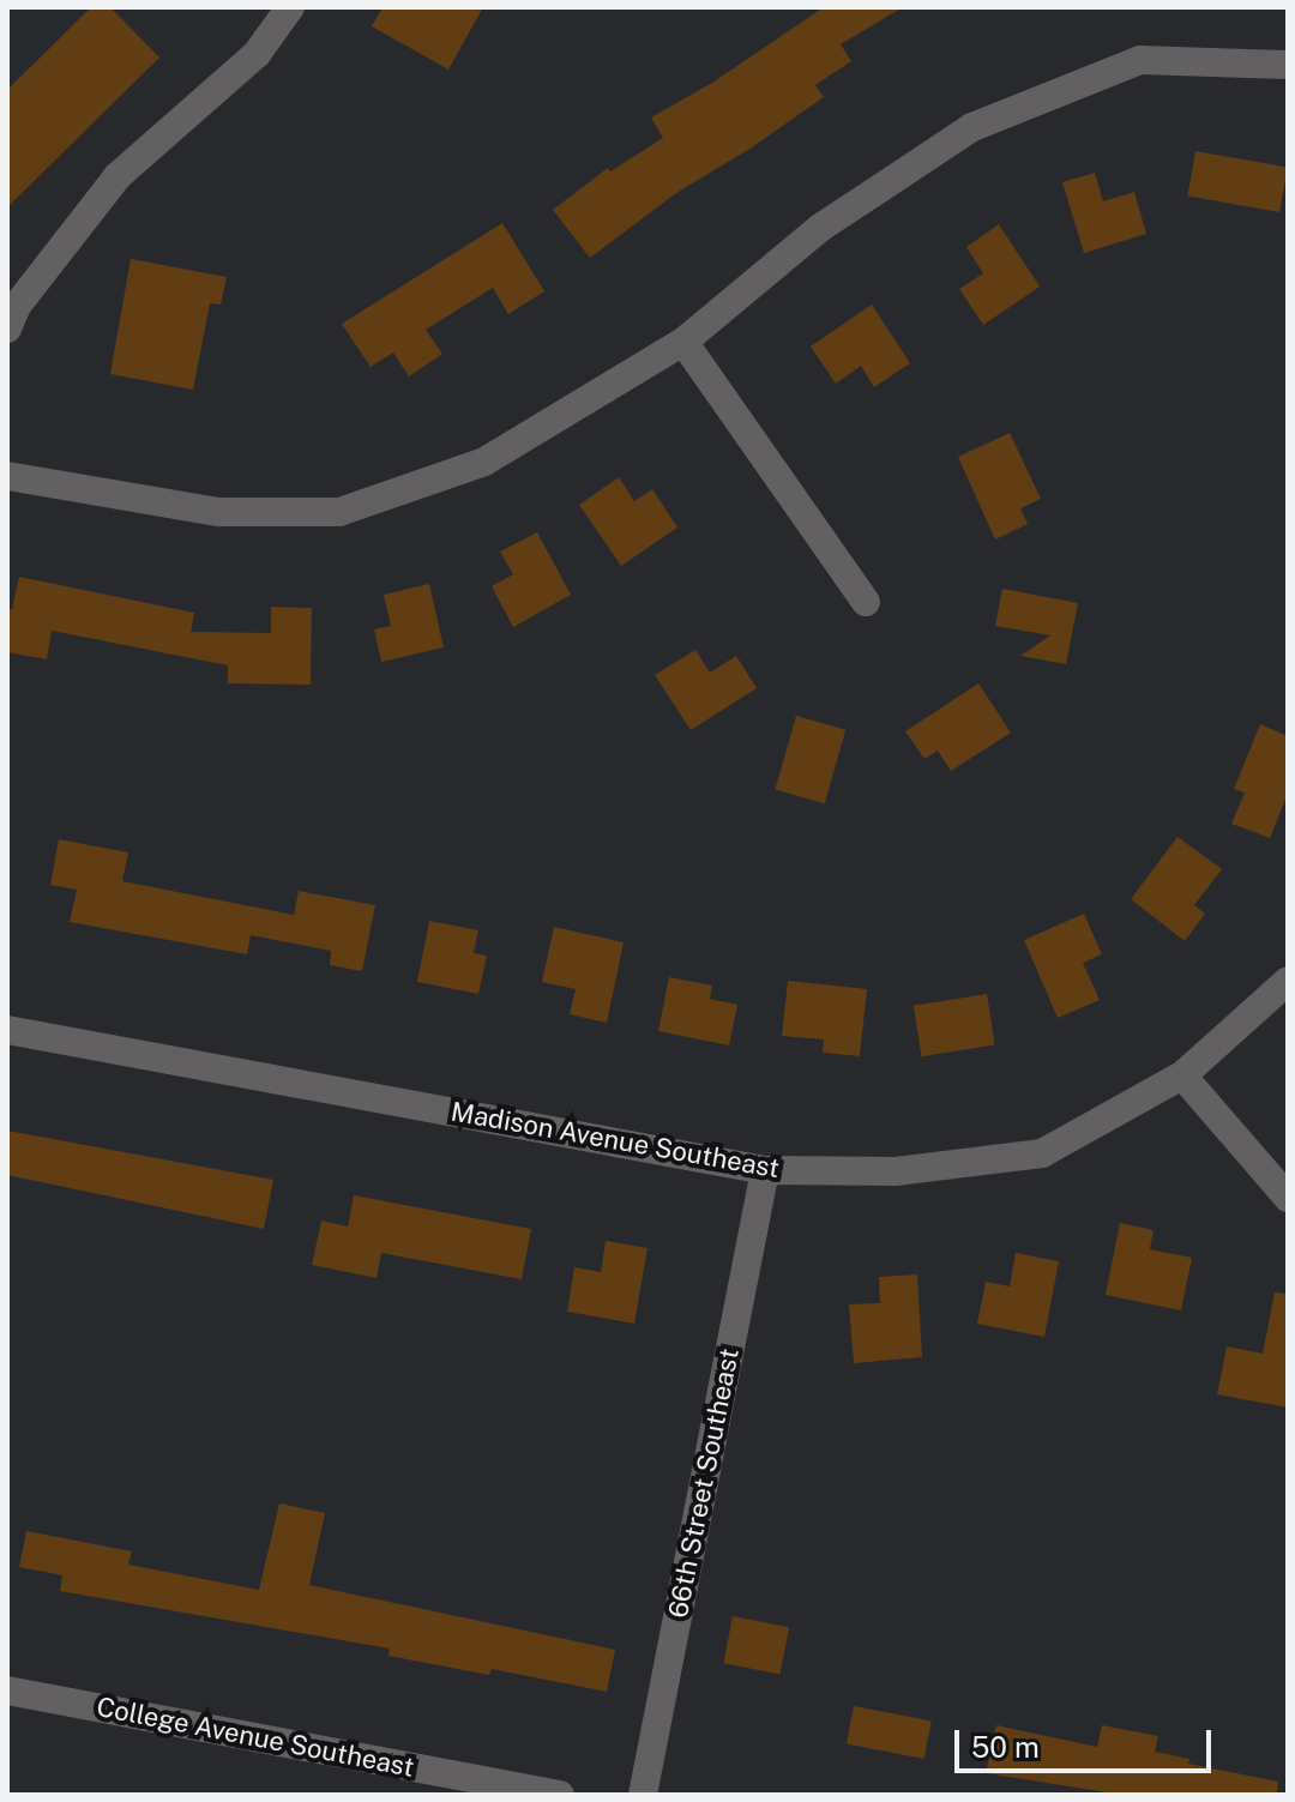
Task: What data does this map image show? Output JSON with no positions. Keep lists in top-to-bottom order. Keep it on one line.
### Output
{"streets":{"street":["Madison Avenue Southeast","66th Street Southeast","College Avenue Southeast"]},"crossings":[["Madison Avenue Southeast","66th Street Southeast"]],"scale_bar":"50 m"}
